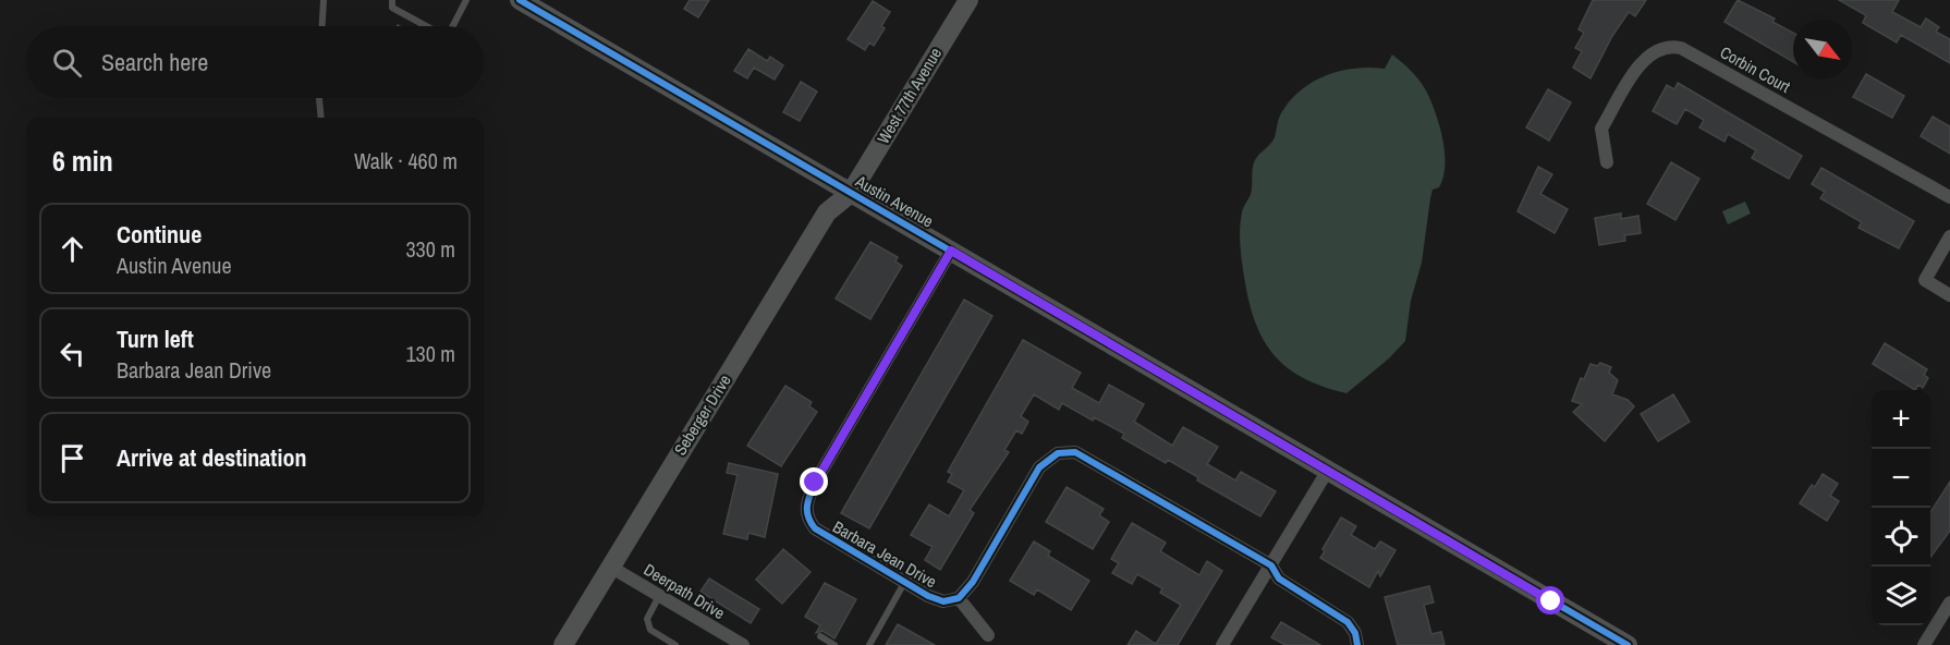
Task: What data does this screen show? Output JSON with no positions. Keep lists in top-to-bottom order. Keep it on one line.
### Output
{"streets":{"street":["Corbin Court","West 77th Avenue","Austin Avenue","Seberger Drive","Barbara Jean Drive","Deerpath Drive"]},"crossings":[["West 77th Avenue","Austin Avenue"],["West 77th Avenue","Seberger Drive"],["Austin Avenue","Seberger Drive"],["Austin Avenue","Barbara Jean Drive"],["Seberger Drive","Deerpath Drive"]],"north":"bottom right","page":{"search":"Search here","heading":["6 min","Walk · 460 m"],"list":[["Continue","Austin Avenue","330 m"],["Turn left","Barbara Jean Drive","130 m"],"Arrive at destination"],"map_buttons":["+","−"]}}
